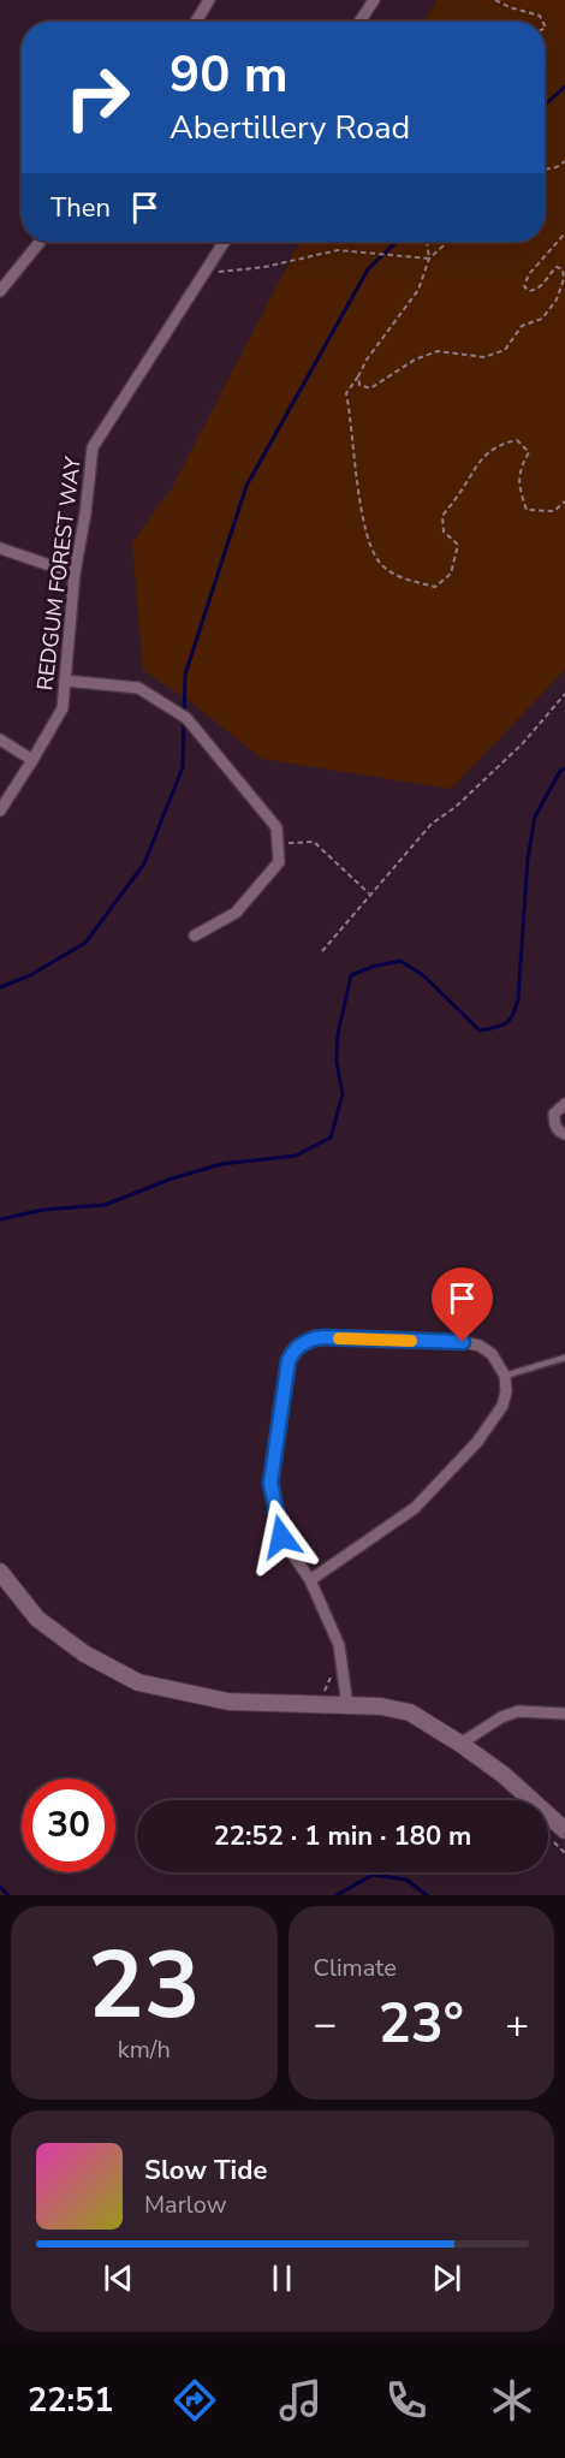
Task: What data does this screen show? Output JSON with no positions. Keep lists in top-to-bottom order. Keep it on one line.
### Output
{"streets":{"street":["REDGUM FOREST WAY"]},"page":{"turn":["90 m","Abertillery Road"],"then":"Then","limit":"30","trip":"22:52 · 1 min · 180 m","tile":[["23","km/h"],"Climate"],"heat":["−","23°","+"],"song":["Slow Tide","Marlow"],"tabs":"22:51"}}
